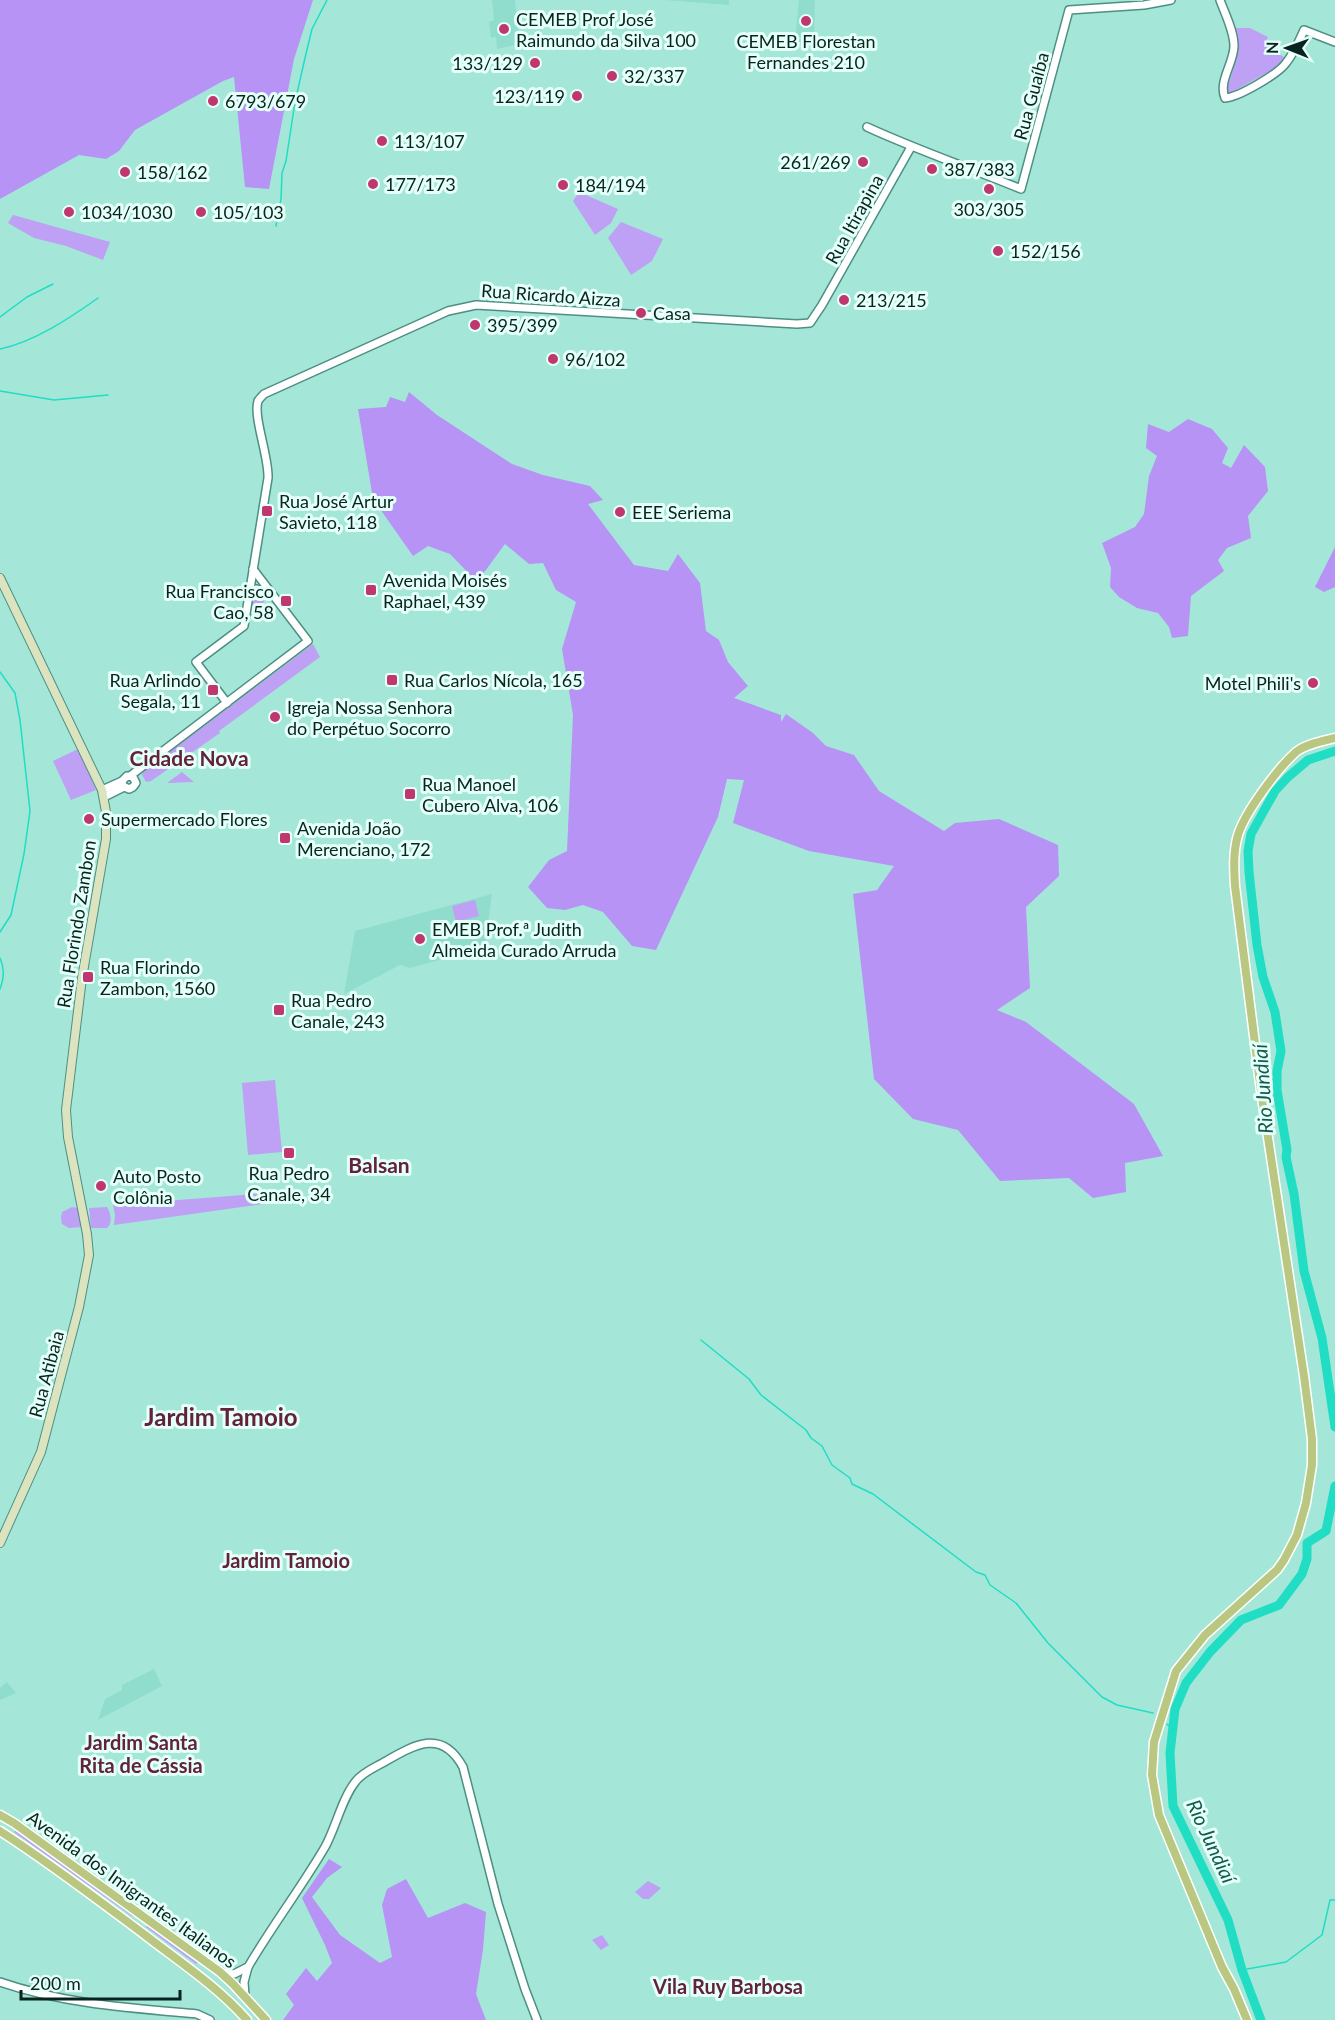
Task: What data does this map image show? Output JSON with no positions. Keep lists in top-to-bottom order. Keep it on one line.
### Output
{"streets":{"main road":["Rua Florindo Zambon","Rua Atibaia","Avenida dos Imigrantes Italianos"],"street":["Rua Guaíba","Rua Itirapina","Rua Ricardo Aizza"]},"crossings":[["Rua Guaíba","Rua Itirapina"],["Rua Itirapina","Rua Ricardo Aizza"],["Rua Florindo Zambon","Rua Atibaia"]],"districts":["Cidade Nova","Balsan","Jardim Tamoio","Jardim Tamoio","Jardim Santa Rita de Cássia","Vila Ruy Barbosa"],"water":["Rio Jundiaí"],"places":{"other":["CEMEB Florestan Fernandes 210","CEMEB Prof José Raimundo da Silva 100","133/129","32/337","123/119","6793/679","113/107","261/269","387/383","158/162","177/173","184/194","303/305","1034/1030","105/103","152/156","213/215","Casa","395/399","96/102","EEE Seriema","Motel Phili's","Igreja Nossa Senhora do Perpétuo Socorro","Supermercado Flores","EMEB Prof.ª Judith Almeida Curado Arruda","Auto Posto Colônia"],"transit":["Rua José Artur Savieto, 118","Avenida Moisés Raphael, 439","Rua Francisco Cao, 58","Rua Carlos Nícola, 165","Rua Arlindo Segala, 11","Rua Manoel Cubero Alva, 106","Avenida João Merenciano, 172","Rua Florindo Zambon, 1560","Rua Pedro Canale, 243","Rua Pedro Canale, 34"]},"scale_bar":"200 m","north":"left"}
